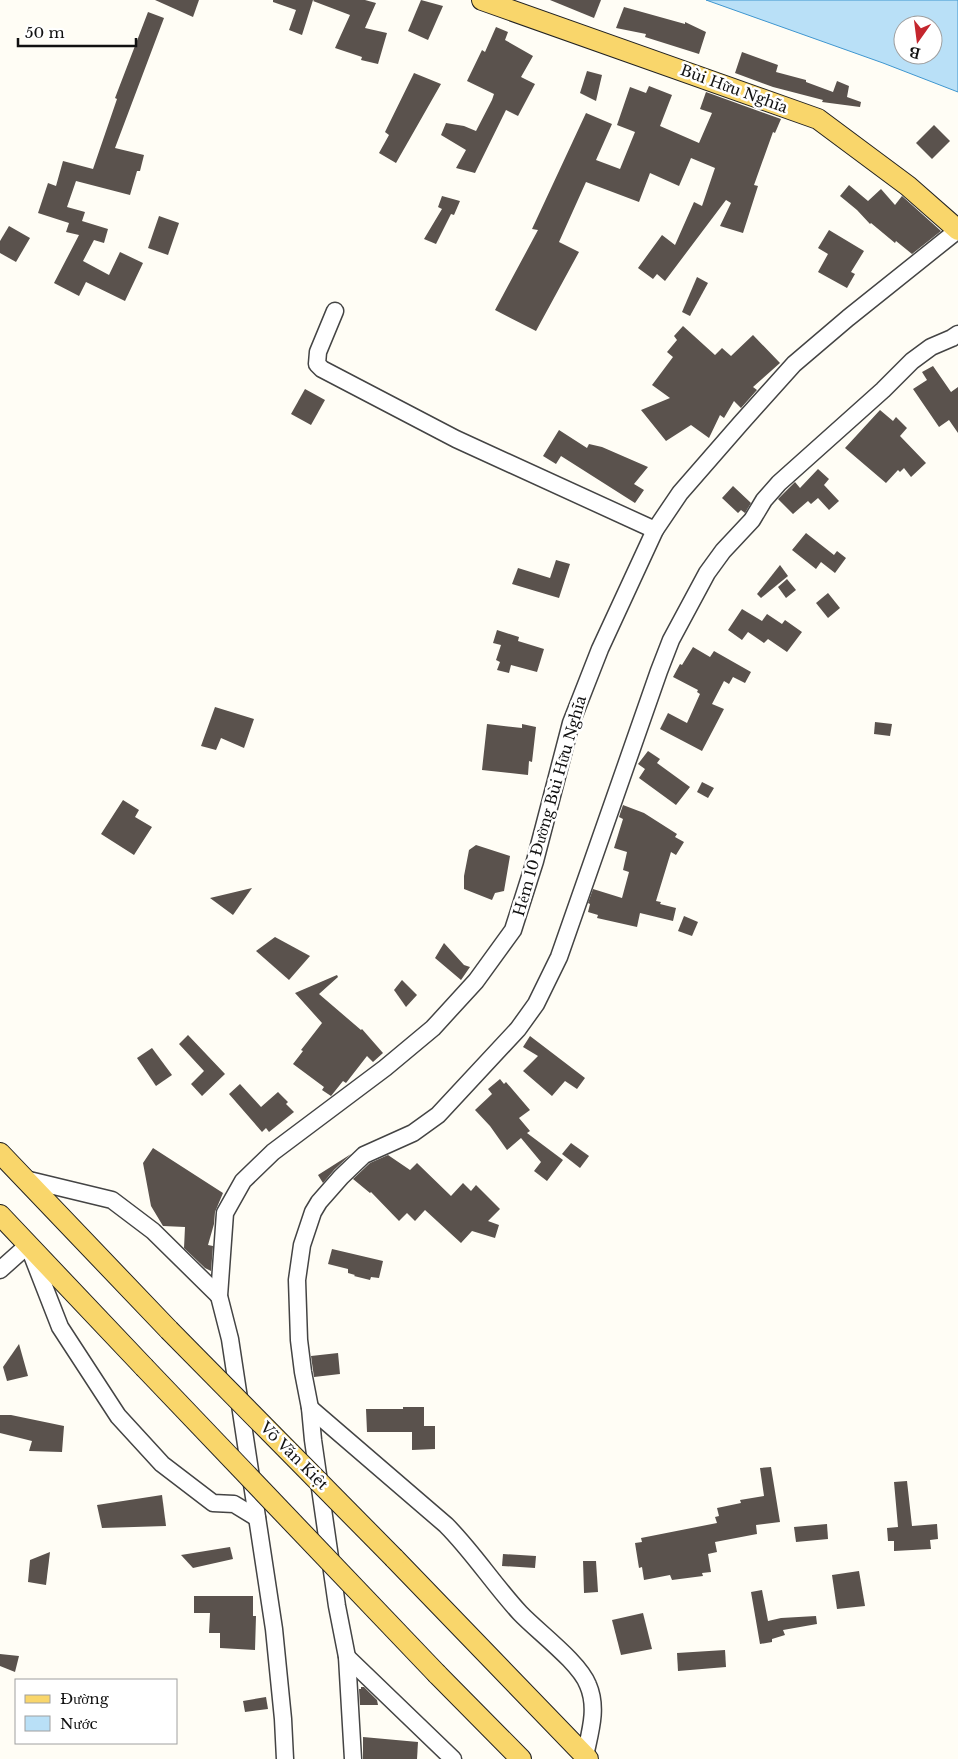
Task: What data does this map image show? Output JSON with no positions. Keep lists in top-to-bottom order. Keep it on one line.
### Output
{"streets":{"main road":["Bùi Hữu Nghĩa","Võ Văn Kiệt"],"street":["Hẻm 10 Đường Bùi Hữu Nghĩa"]},"crossings":[["Bùi Hữu Nghĩa","Hẻm 10 Đường Bùi Hữu Nghĩa"]],"legend":["Đường","Nước"],"scale_bar":"50 m","north":"bottom"}
